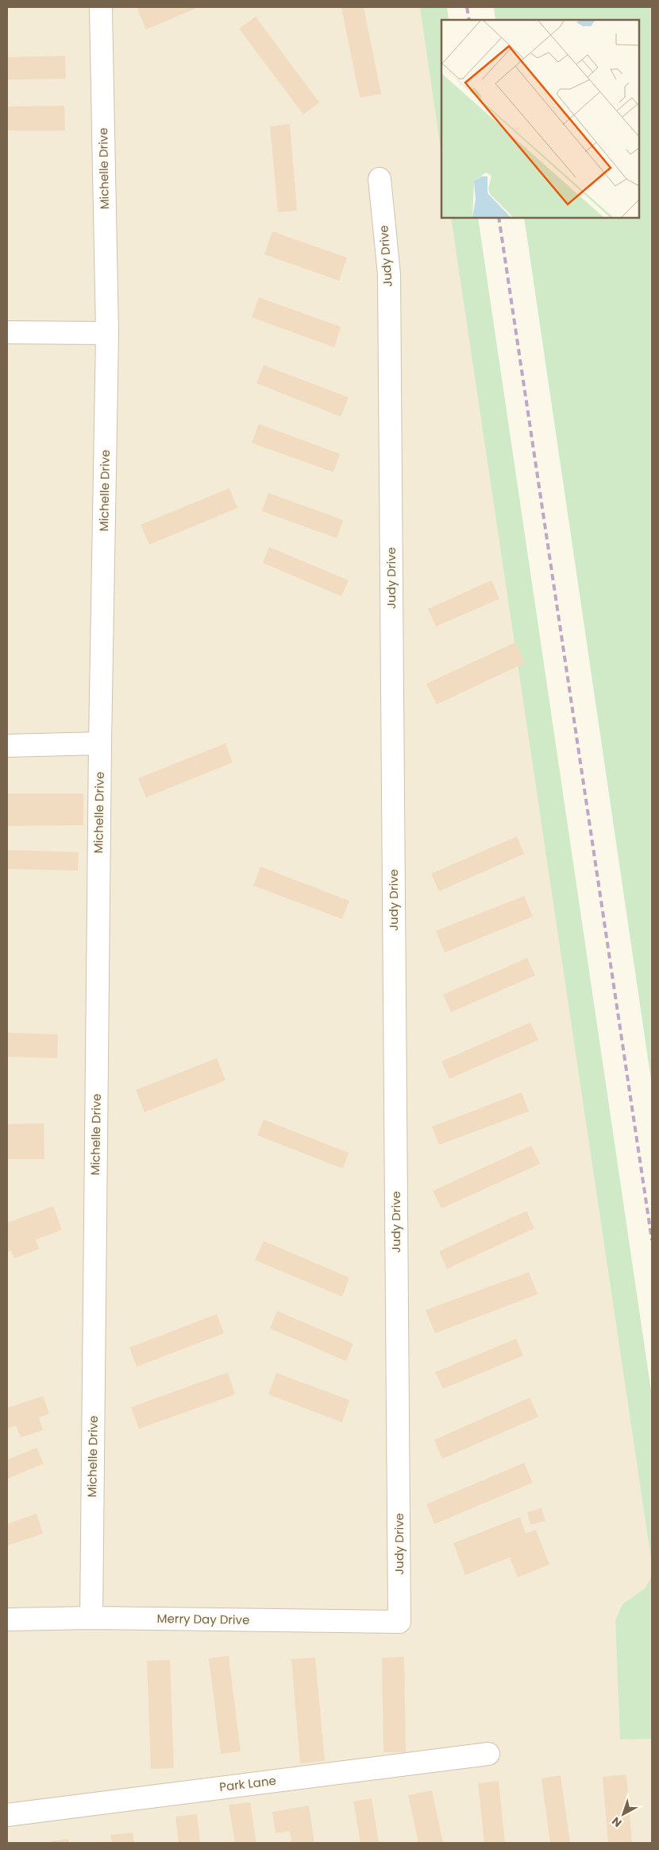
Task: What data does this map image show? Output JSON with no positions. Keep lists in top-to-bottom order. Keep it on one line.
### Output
{"streets":{"street":["Michelle Drive","Judy Drive","Merry Day Drive","Park Lane"]},"crossings":[["Michelle Drive","Merry Day Drive"],["Judy Drive","Merry Day Drive"]],"north":"bottom left"}
